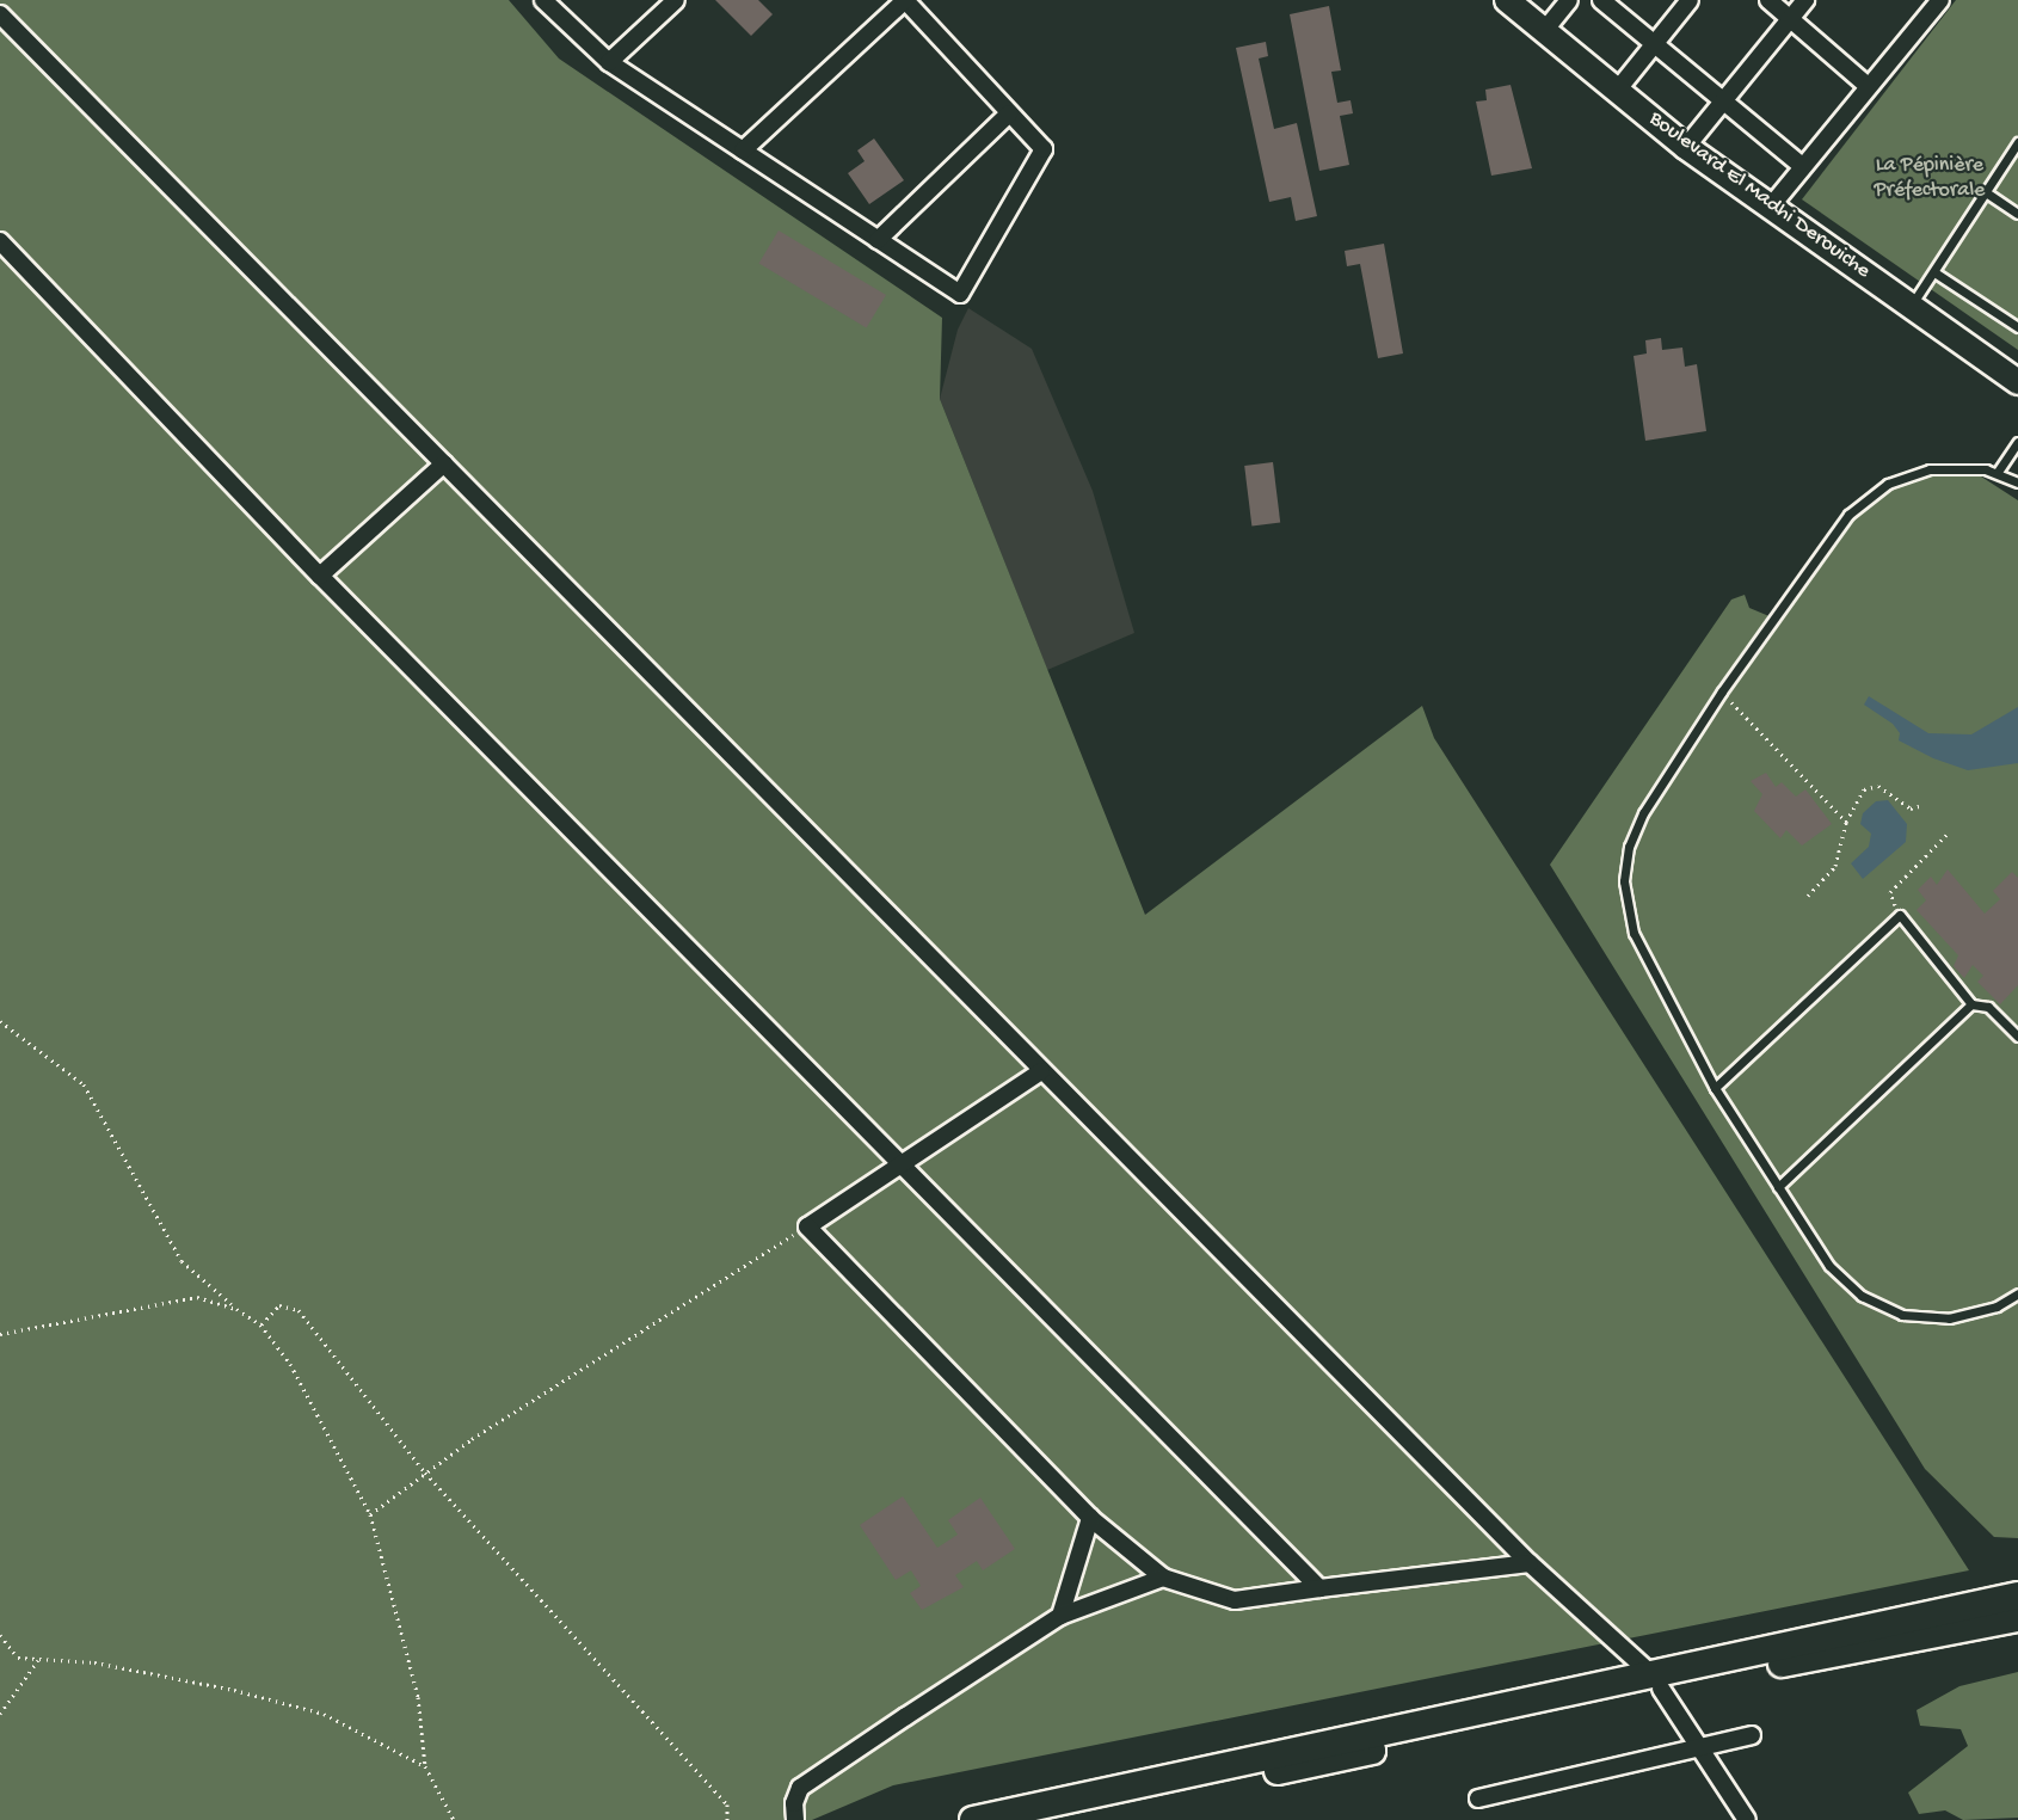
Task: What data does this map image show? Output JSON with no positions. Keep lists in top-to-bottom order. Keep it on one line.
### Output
{"streets":{"street":["Boulevard El Madhi Derouiche"]},"parks":["La Pépinière Préfectorale"]}
